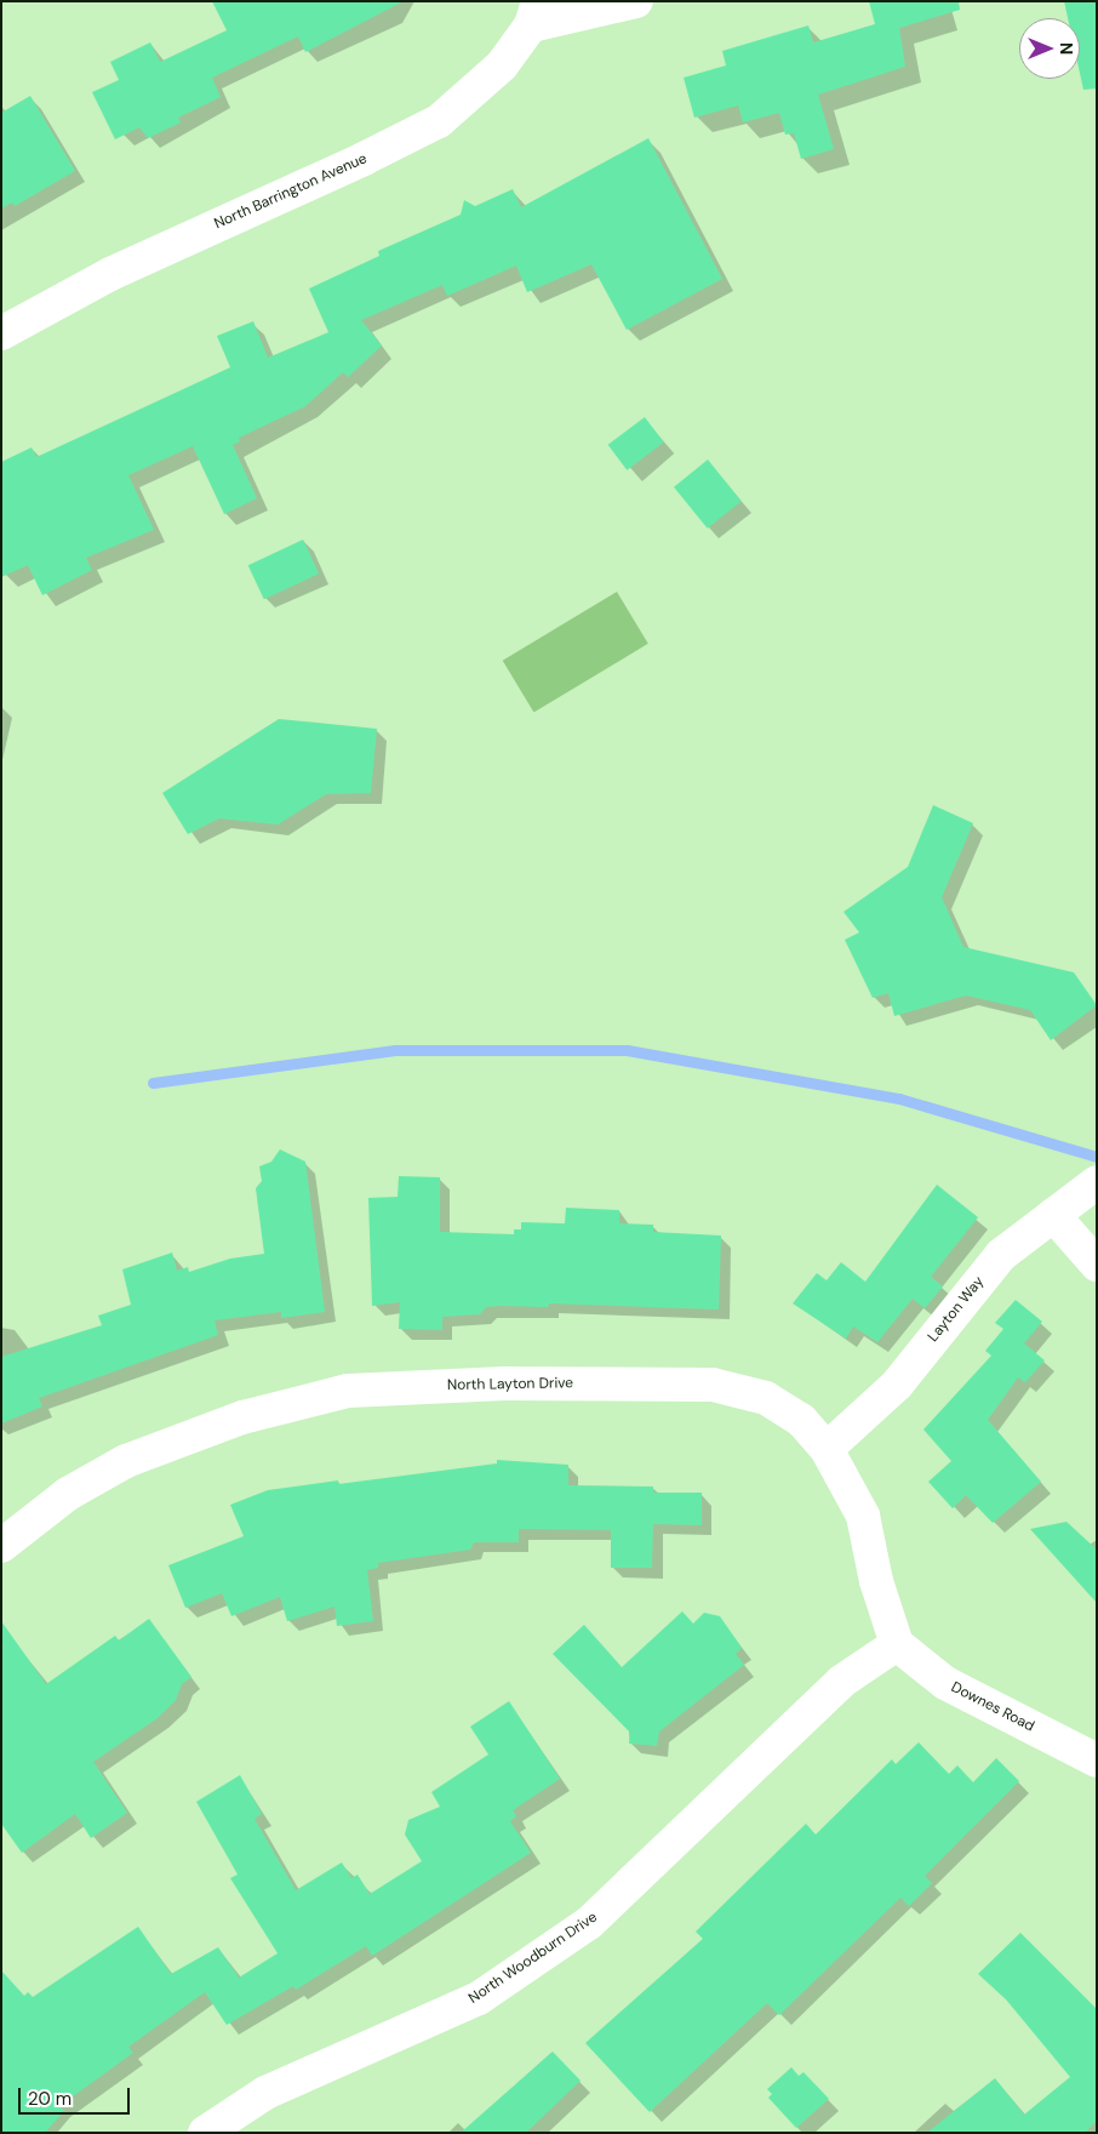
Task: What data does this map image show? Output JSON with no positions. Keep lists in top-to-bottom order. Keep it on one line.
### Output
{"streets":{"street":["North Barrington Avenue","Layton Way","North Layton Drive","Downes Road","North Woodburn Drive"]},"crossings":[["Layton Way","North Layton Drive"],["North Layton Drive","Downes Road"],["North Layton Drive","North Woodburn Drive"],["Downes Road","North Woodburn Drive"]],"scale_bar":"20 m","north":"right"}
